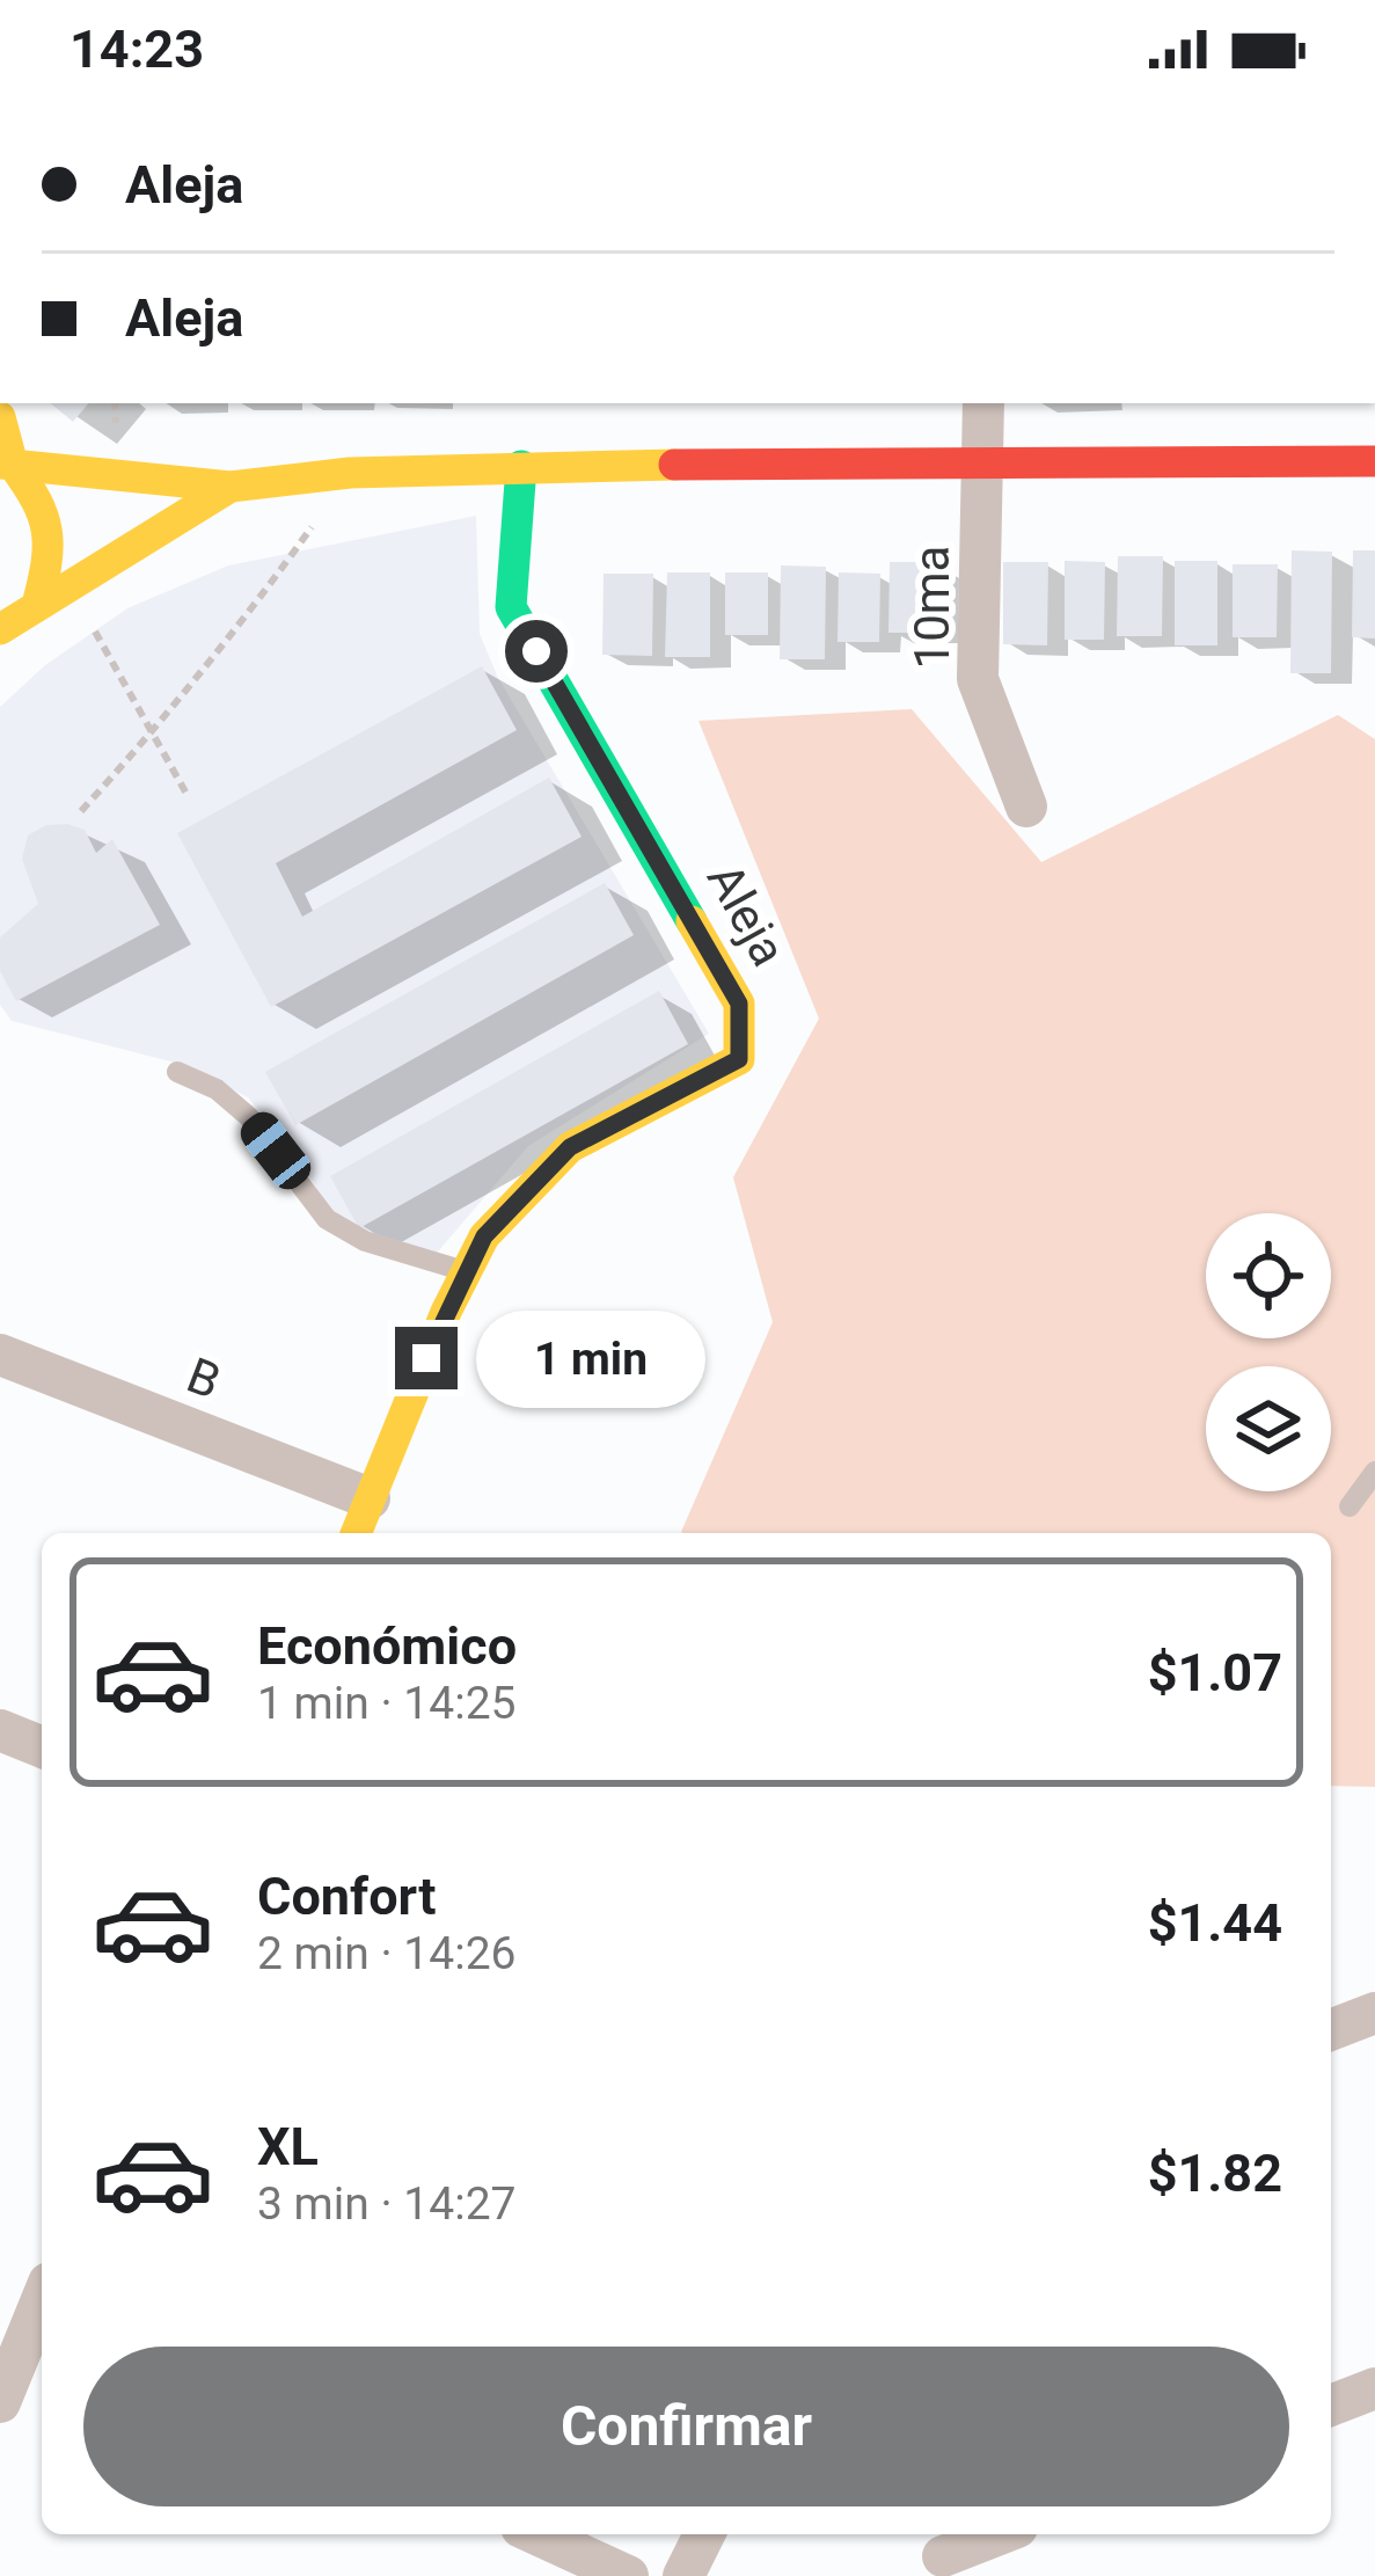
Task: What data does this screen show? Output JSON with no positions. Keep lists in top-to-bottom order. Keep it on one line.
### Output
{"streets":{"main road":["Aleja"],"street":["10ma","B"]},"crossings":[["Aleja","B"]],"page":{"status":"14:23","banner":["Aleja","Aleja"],"bubble":"1 min","list":[{"name":"Económico","note":"1 min · 14:25","value":"$1.07"},{"name":"Confort","note":"2 min · 14:26","value":"$1.44"},{"name":"XL","note":"3 min · 14:27","value":"$1.82"}],"buttons":"Confirmar"}}
